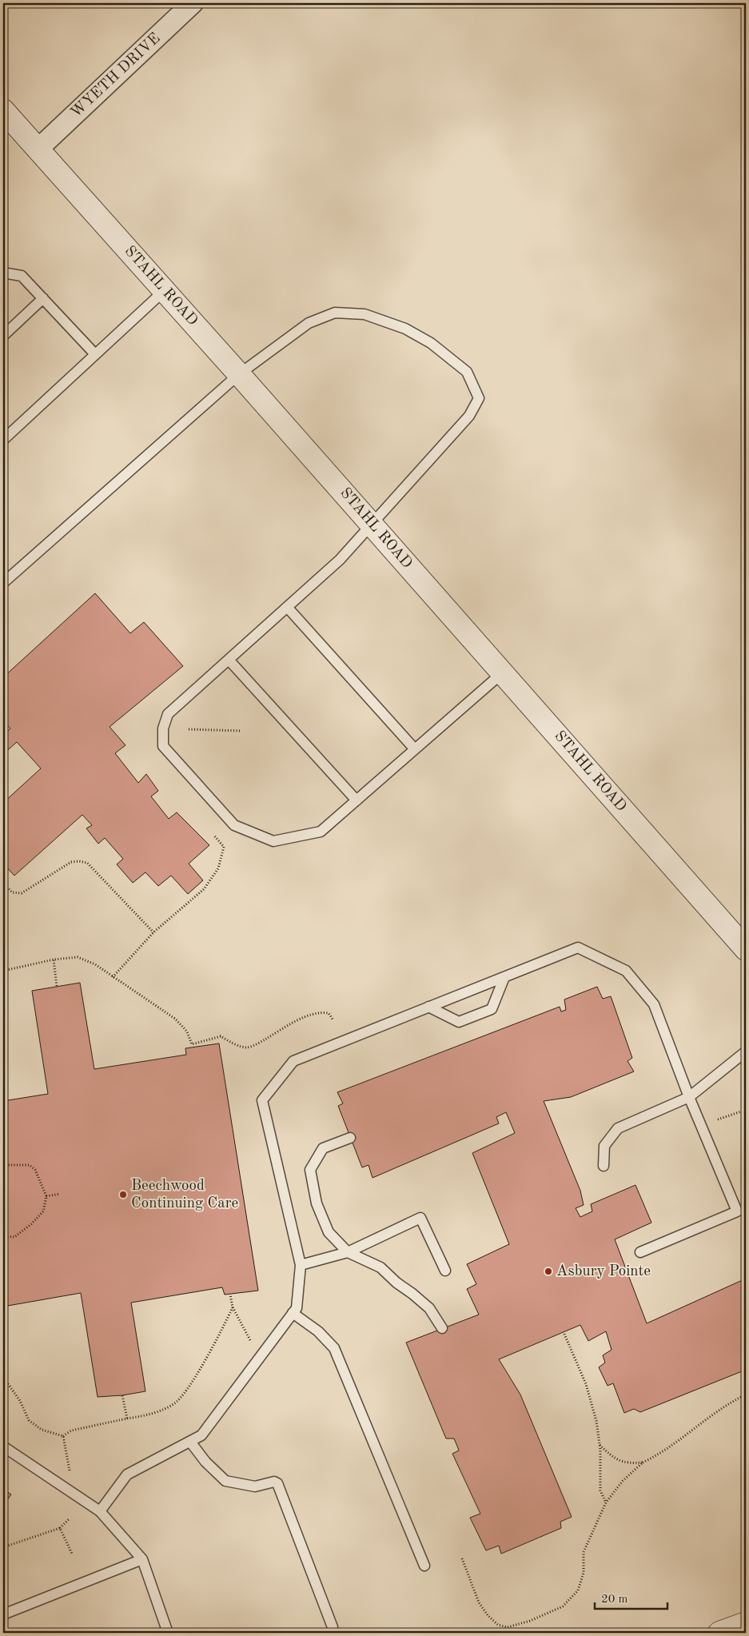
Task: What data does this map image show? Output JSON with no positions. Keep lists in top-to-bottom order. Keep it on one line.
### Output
{"streets":{"street":["WYETH DRIVE","STAHL ROAD"]},"crossings":[["WYETH DRIVE","STAHL ROAD"]],"places":["Beechwood Continuing Care","Asbury Pointe"],"scale_bar":"20 m"}
